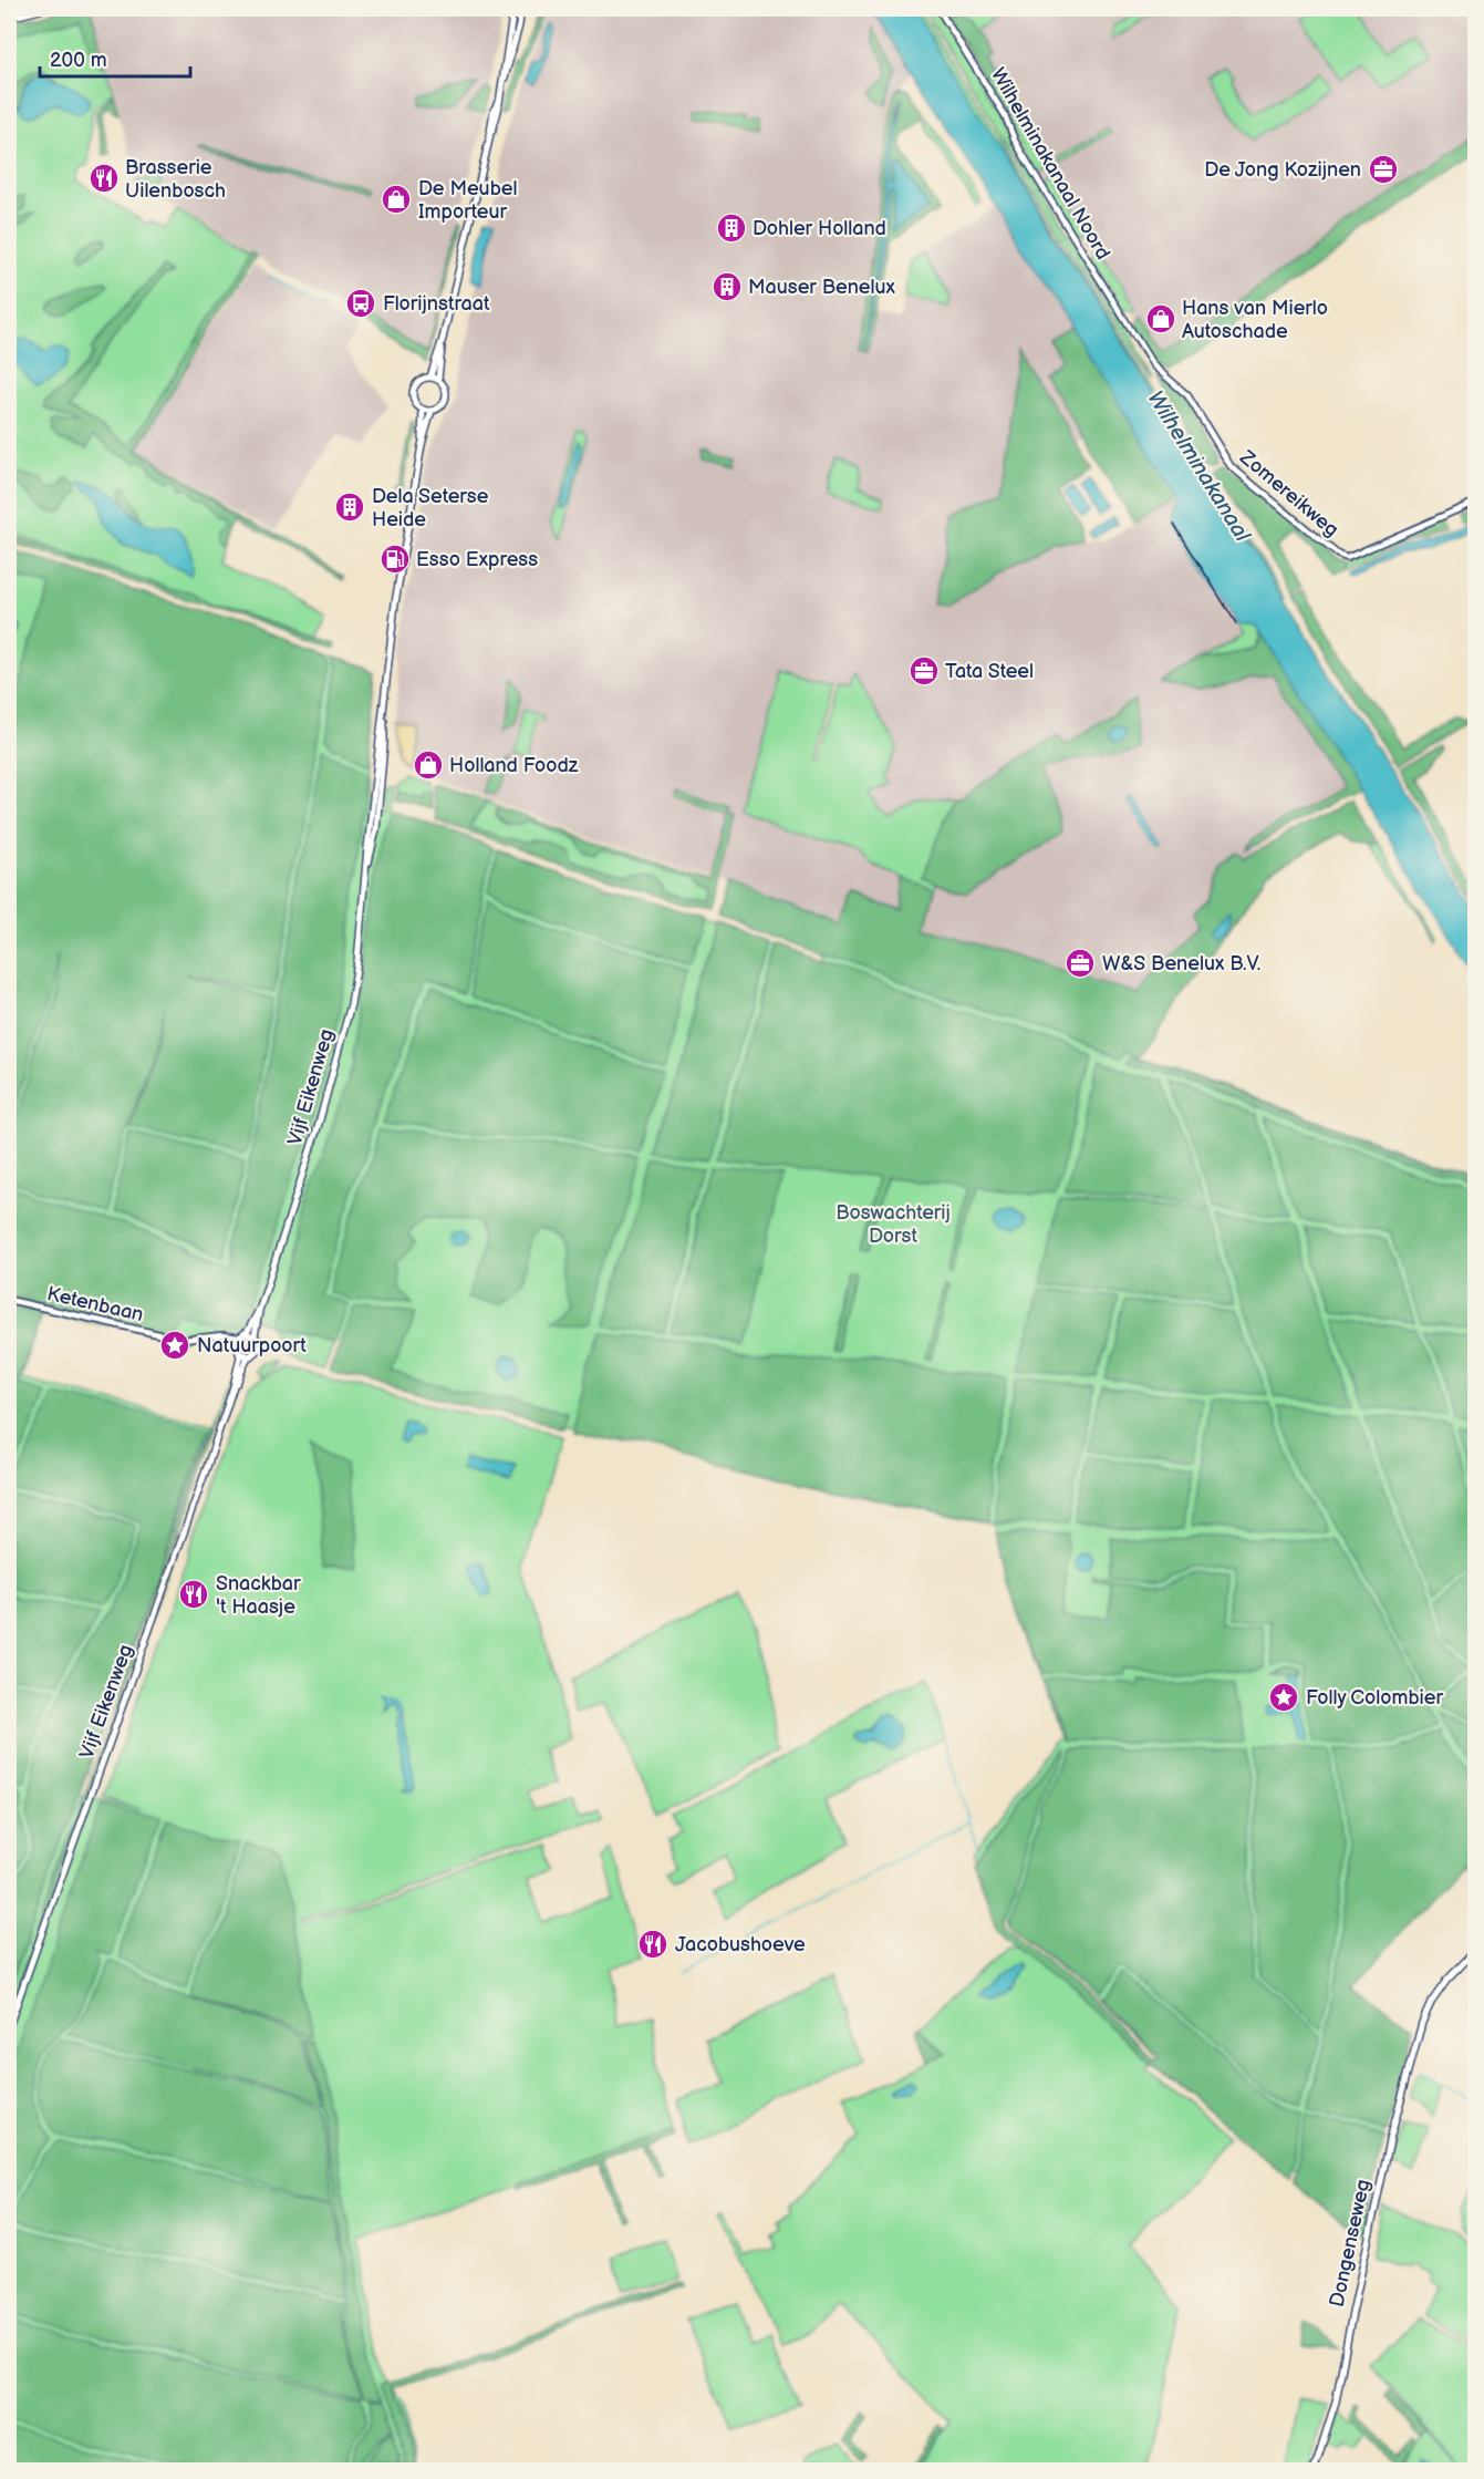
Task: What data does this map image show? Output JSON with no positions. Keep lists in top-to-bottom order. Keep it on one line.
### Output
{"streets":{"main road":["Vijf Eikenweg","Dongenseweg"],"street":["Wilhelminakanaal Noord","Zomereikweg","Ketenbaan"]},"crossings":[["Wilhelminakanaal Noord","Zomereikweg"],["Vijf Eikenweg","Ketenbaan"]],"water":["Wilhelminakanaal"],"parks":["Boswachterij Dorst"],"places":{"office":["De Jong Kozijnen","Tata Steel","W&S Benelux B.V."],"restaurant":["Brasserie Uilenbosch","Snackbar 't Haasje","Jacobushoeve"],"shop":["De Meubel Importeur","Hans van Mierlo Autoschade","Holland Foodz"],"building":["Dohler Holland","Mauser Benelux","Dela Seterse Heide"],"bus stop":["Florijnstraat"],"fuel station":["Esso Express"],"place":["Natuurpoort","Folly Colombier"]},"scale_bar":"200 m"}
